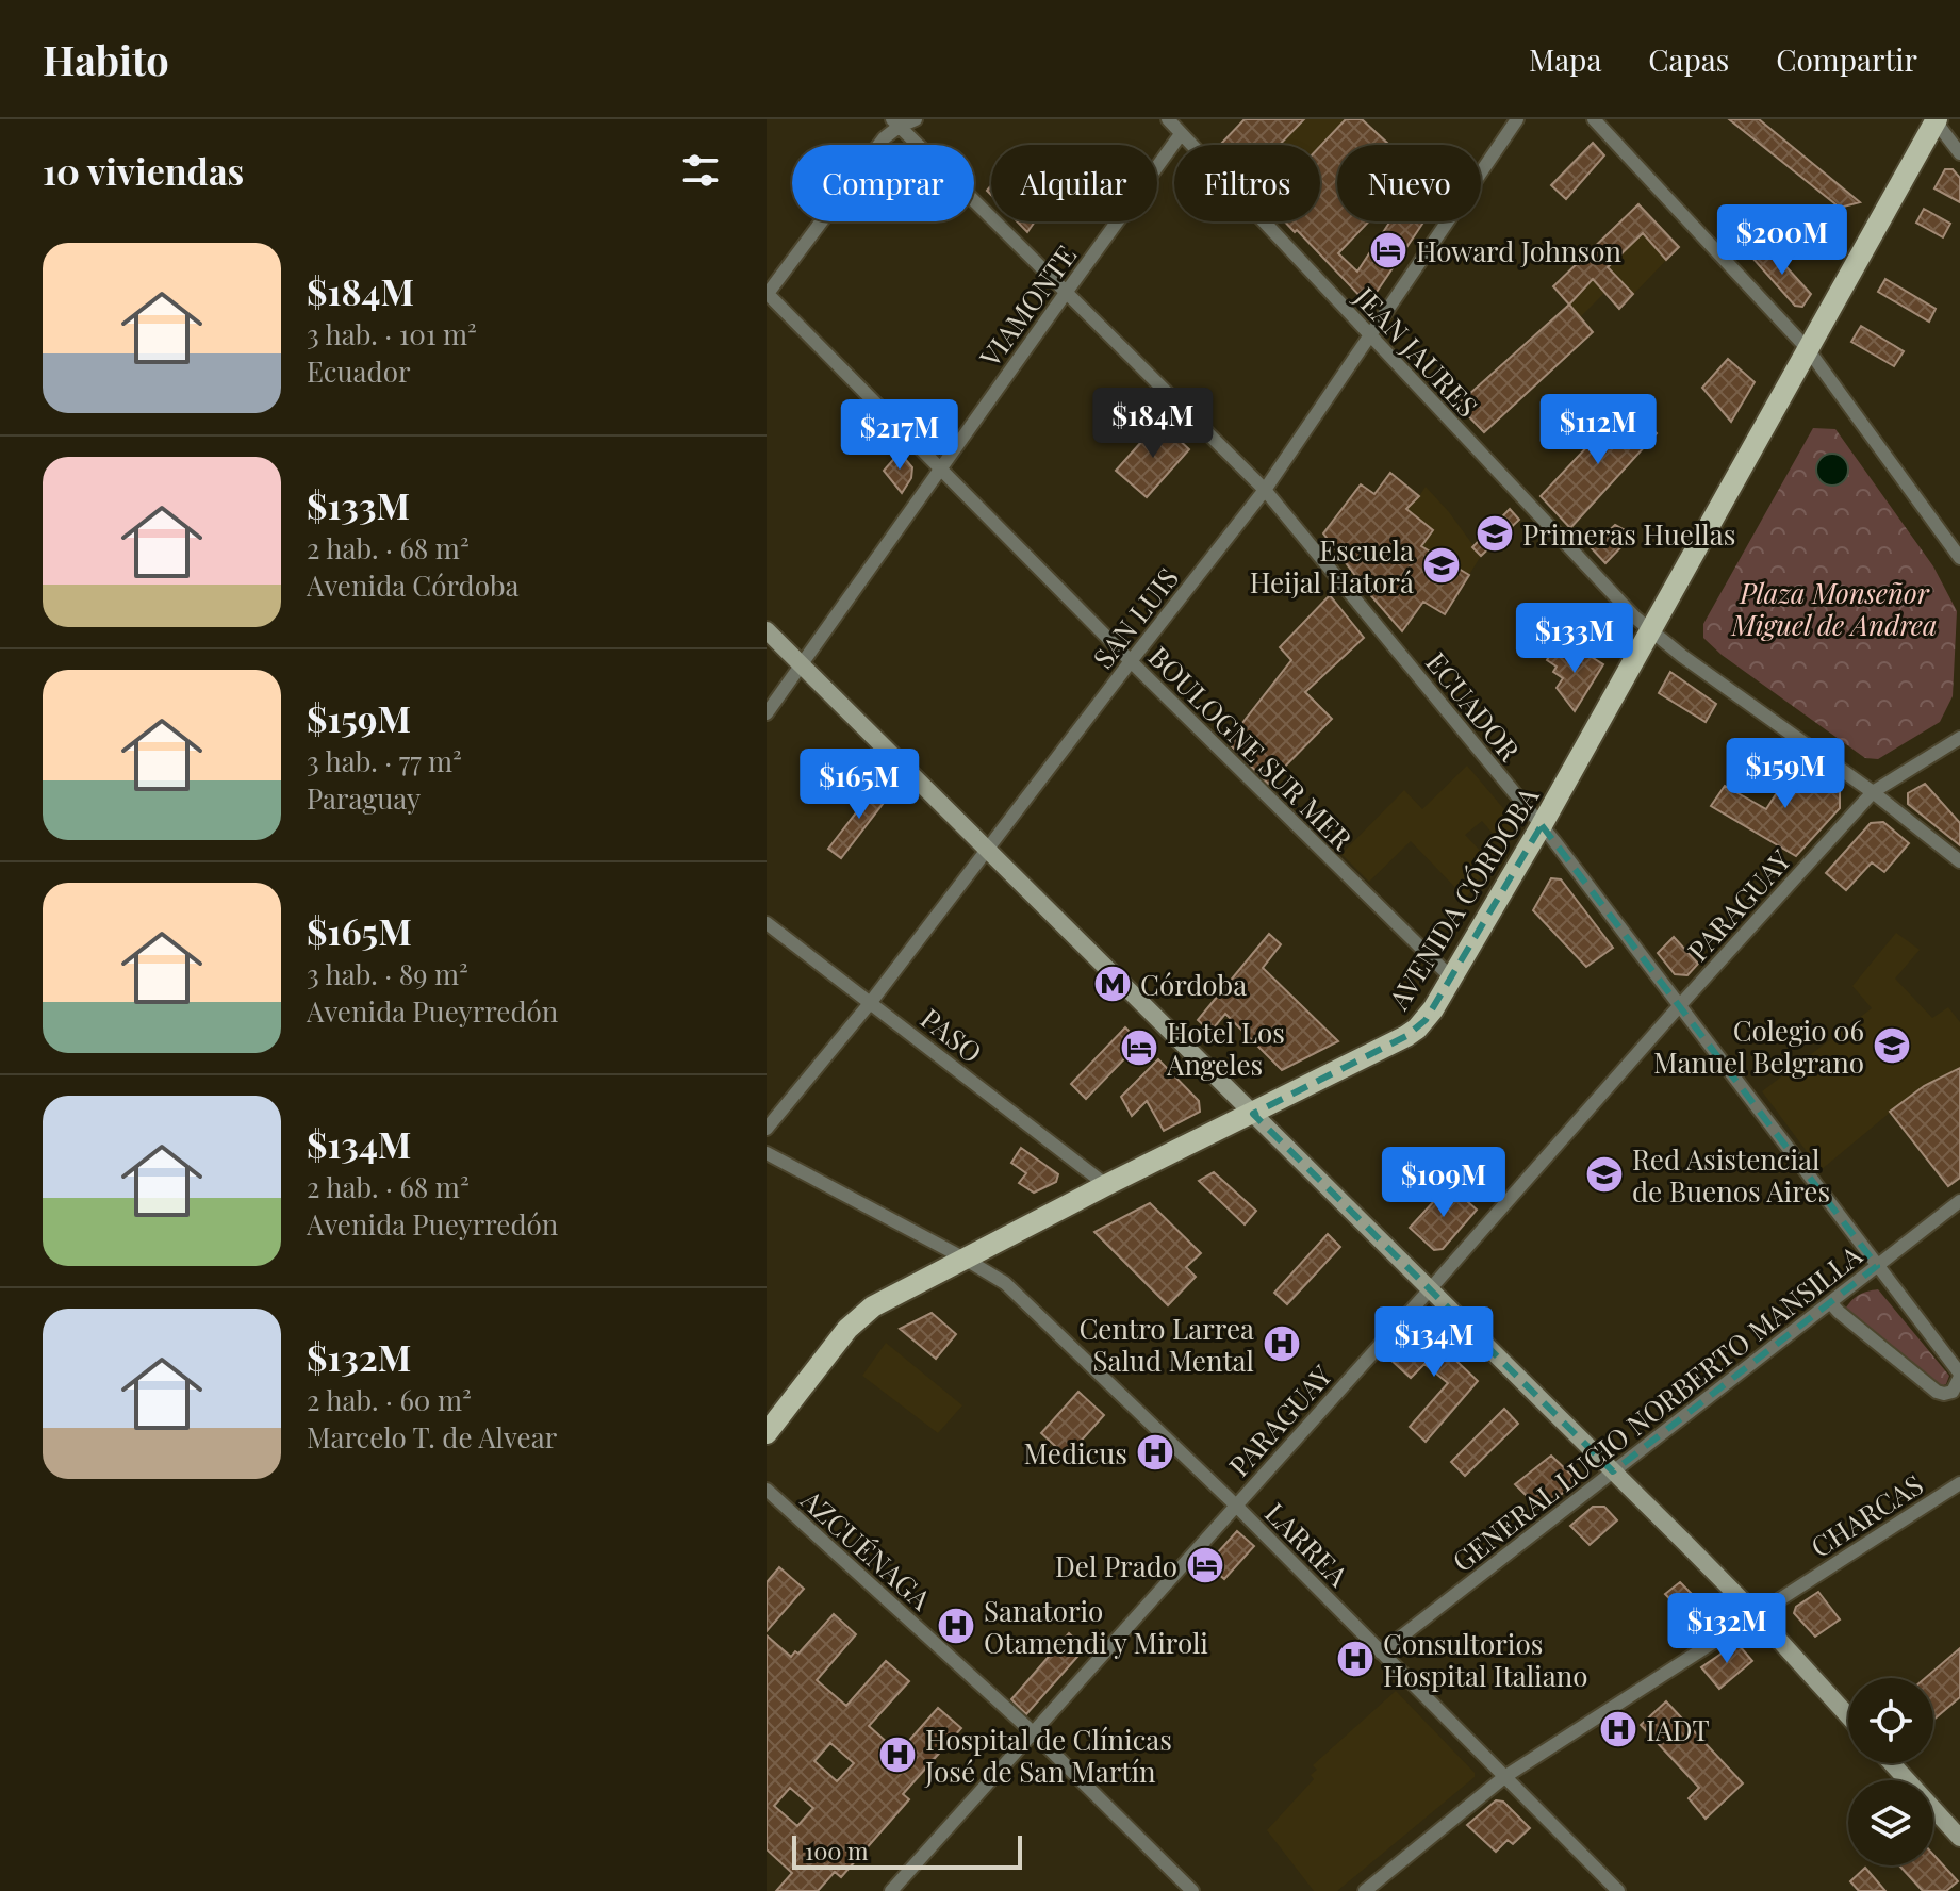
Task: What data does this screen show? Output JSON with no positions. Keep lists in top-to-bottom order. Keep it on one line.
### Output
{"streets":{"main road":["AVENIDA CÓRDOBA"],"street":["VIAMONTE","JEAN JAURES","SAN LUIS","ECUADOR","BOULOGNE SUR MER","PARAGUAY","PASO","GENERAL LUCIO NORBERTO MANSILLA","CHARCAS","LARREA","AZCUÉNAGA"]},"crossings":[["VIAMONTE","JEAN JAURES"],["VIAMONTE","ECUADOR"],["VIAMONTE","BOULOGNE SUR MER"],["JEAN JAURES","SAN LUIS"],["JEAN JAURES","AVENIDA CÓRDOBA"],["JEAN JAURES","PARAGUAY"],["SAN LUIS","ECUADOR"],["SAN LUIS","BOULOGNE SUR MER"],["SAN LUIS","PASO"],["ECUADOR","AVENIDA CÓRDOBA"],["ECUADOR","PARAGUAY"],["ECUADOR","GENERAL LUCIO NORBERTO MANSILLA"],["BOULOGNE SUR MER","AVENIDA CÓRDOBA"],["AVENIDA CÓRDOBA","PASO"],["AVENIDA CÓRDOBA","LARREA"],["PARAGUAY","LARREA"],["PARAGUAY","AZCUÉNAGA"],["GENERAL LUCIO NORBERTO MANSILLA","LARREA"],["CHARCAS","LARREA"]],"parks":["Plaza Monseñor Miguel de Andrea"],"places":{"hotel":["Howard Johnson","Hotel Los Angeles","Del Prado"],"school or university":["Primeras Huellas","Escuela Heijal Hatorá","Colegio 06 Manuel Belgrano","Red Asistencial de Buenos Aires"],"metro station":["Córdoba"],"hospital":["Centro Larrea Salud Mental","Medicus","Sanatorio Otamendi y Miroli","Consultorios Hospital Italiano","IADT","Hospital de Clínicas José de San Martín"]},"scale_bar":"100 m","page":{"header":"Habito","nav":["Mapa","Capas","Compartir"],"heading":"10 viviendas","chip":["Comprar","Alquilar","Filtros","Nuevo"],"price":["$200M","$184M","$112M","$217M","$133M","$159M","$165M","$109M","$134M","$132M"],"list":[{"name":"$184M","note":"3 hab. · 101 m² · Ecuador"},{"name":"$133M","note":"2 hab. · 68 m² · Avenida Córdoba"},{"name":"$159M","note":"3 hab. · 77 m² · Paraguay"},{"name":"$165M","note":"3 hab. · 89 m² · Avenida Pueyrredón"},{"name":"$134M","note":"2 hab. · 68 m² · Avenida Pueyrredón"},{"name":"$132M","note":"2 hab. · 60 m² · Marcelo T. de Alvear"}],"scale":"100 m"}}
